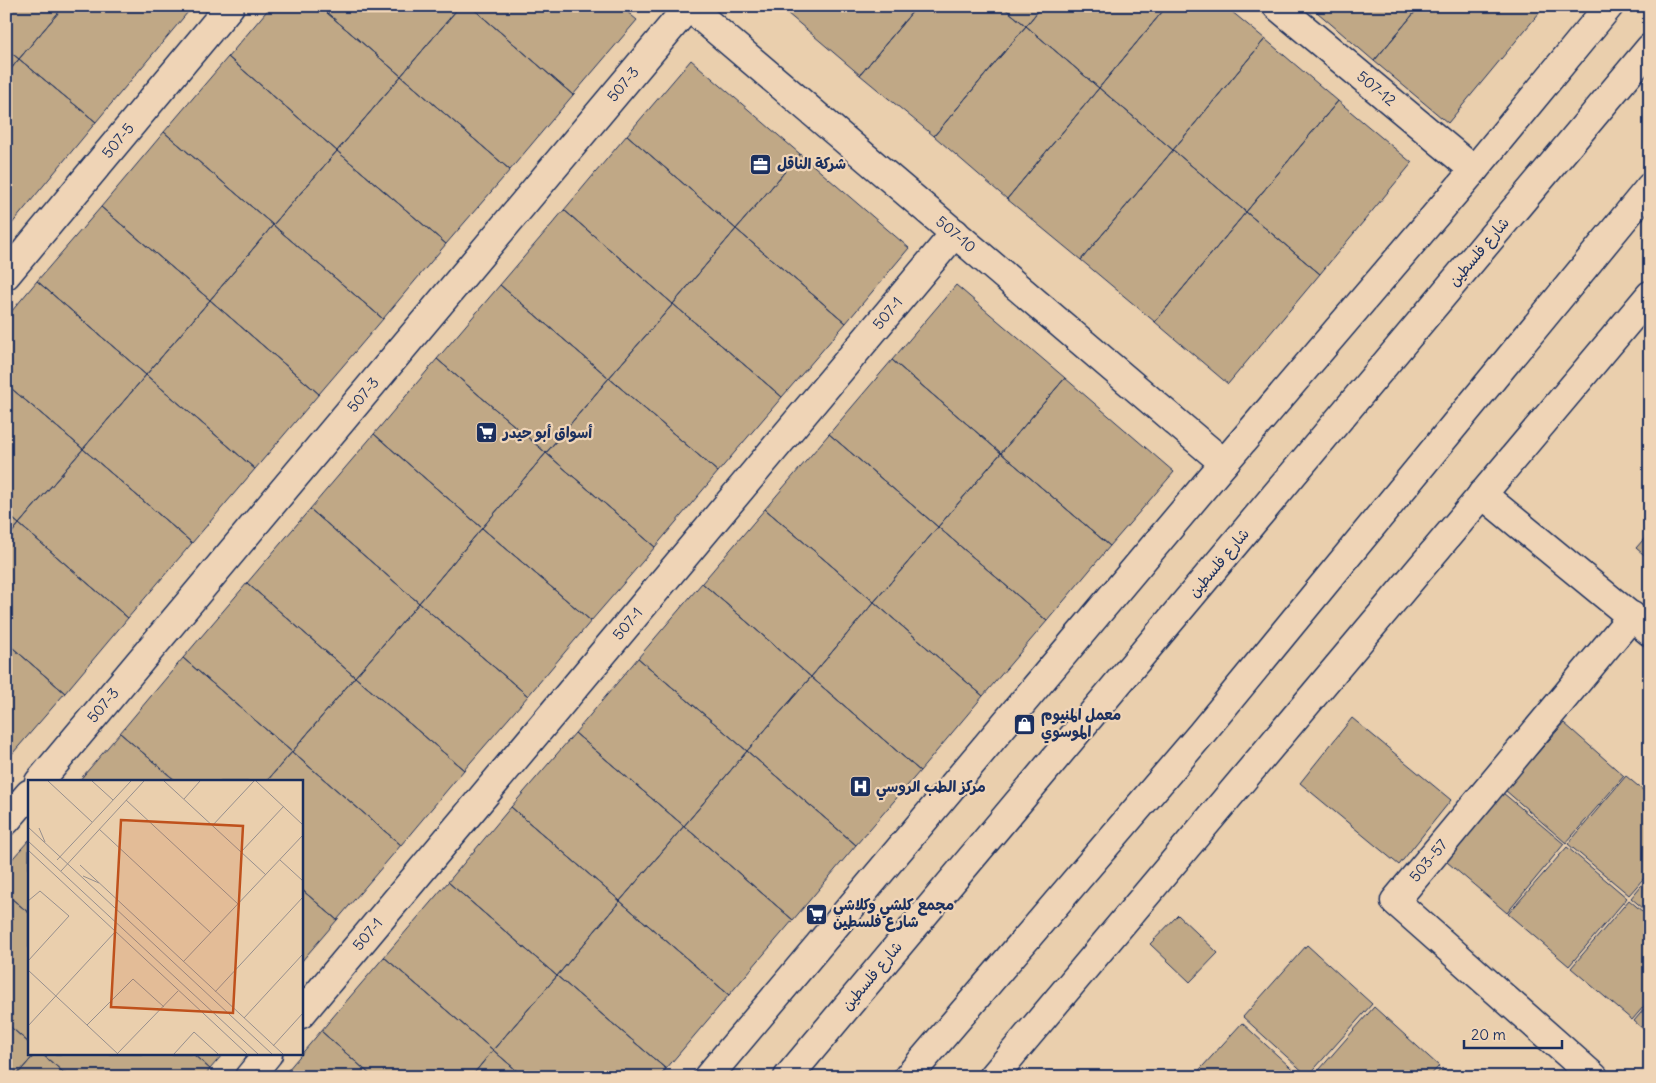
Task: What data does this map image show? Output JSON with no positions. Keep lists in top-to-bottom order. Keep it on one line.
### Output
{"streets":{"street":["507-3","507-12","507-5","507-10","شارع فلسطين","507-1","503-57"]},"crossings":[["507-3","507-10"],["507-10","507-1"]],"places":{"office":["شركة الناقل"],"supermarket":["أسواق أبو حيدر","مجمع كلشي وكلاشي شارع فلسطين"],"shop":["معمل المنيوم الموسوي"],"hospital":["مركز الطب الروسي"]},"scale_bar":"20 m"}
